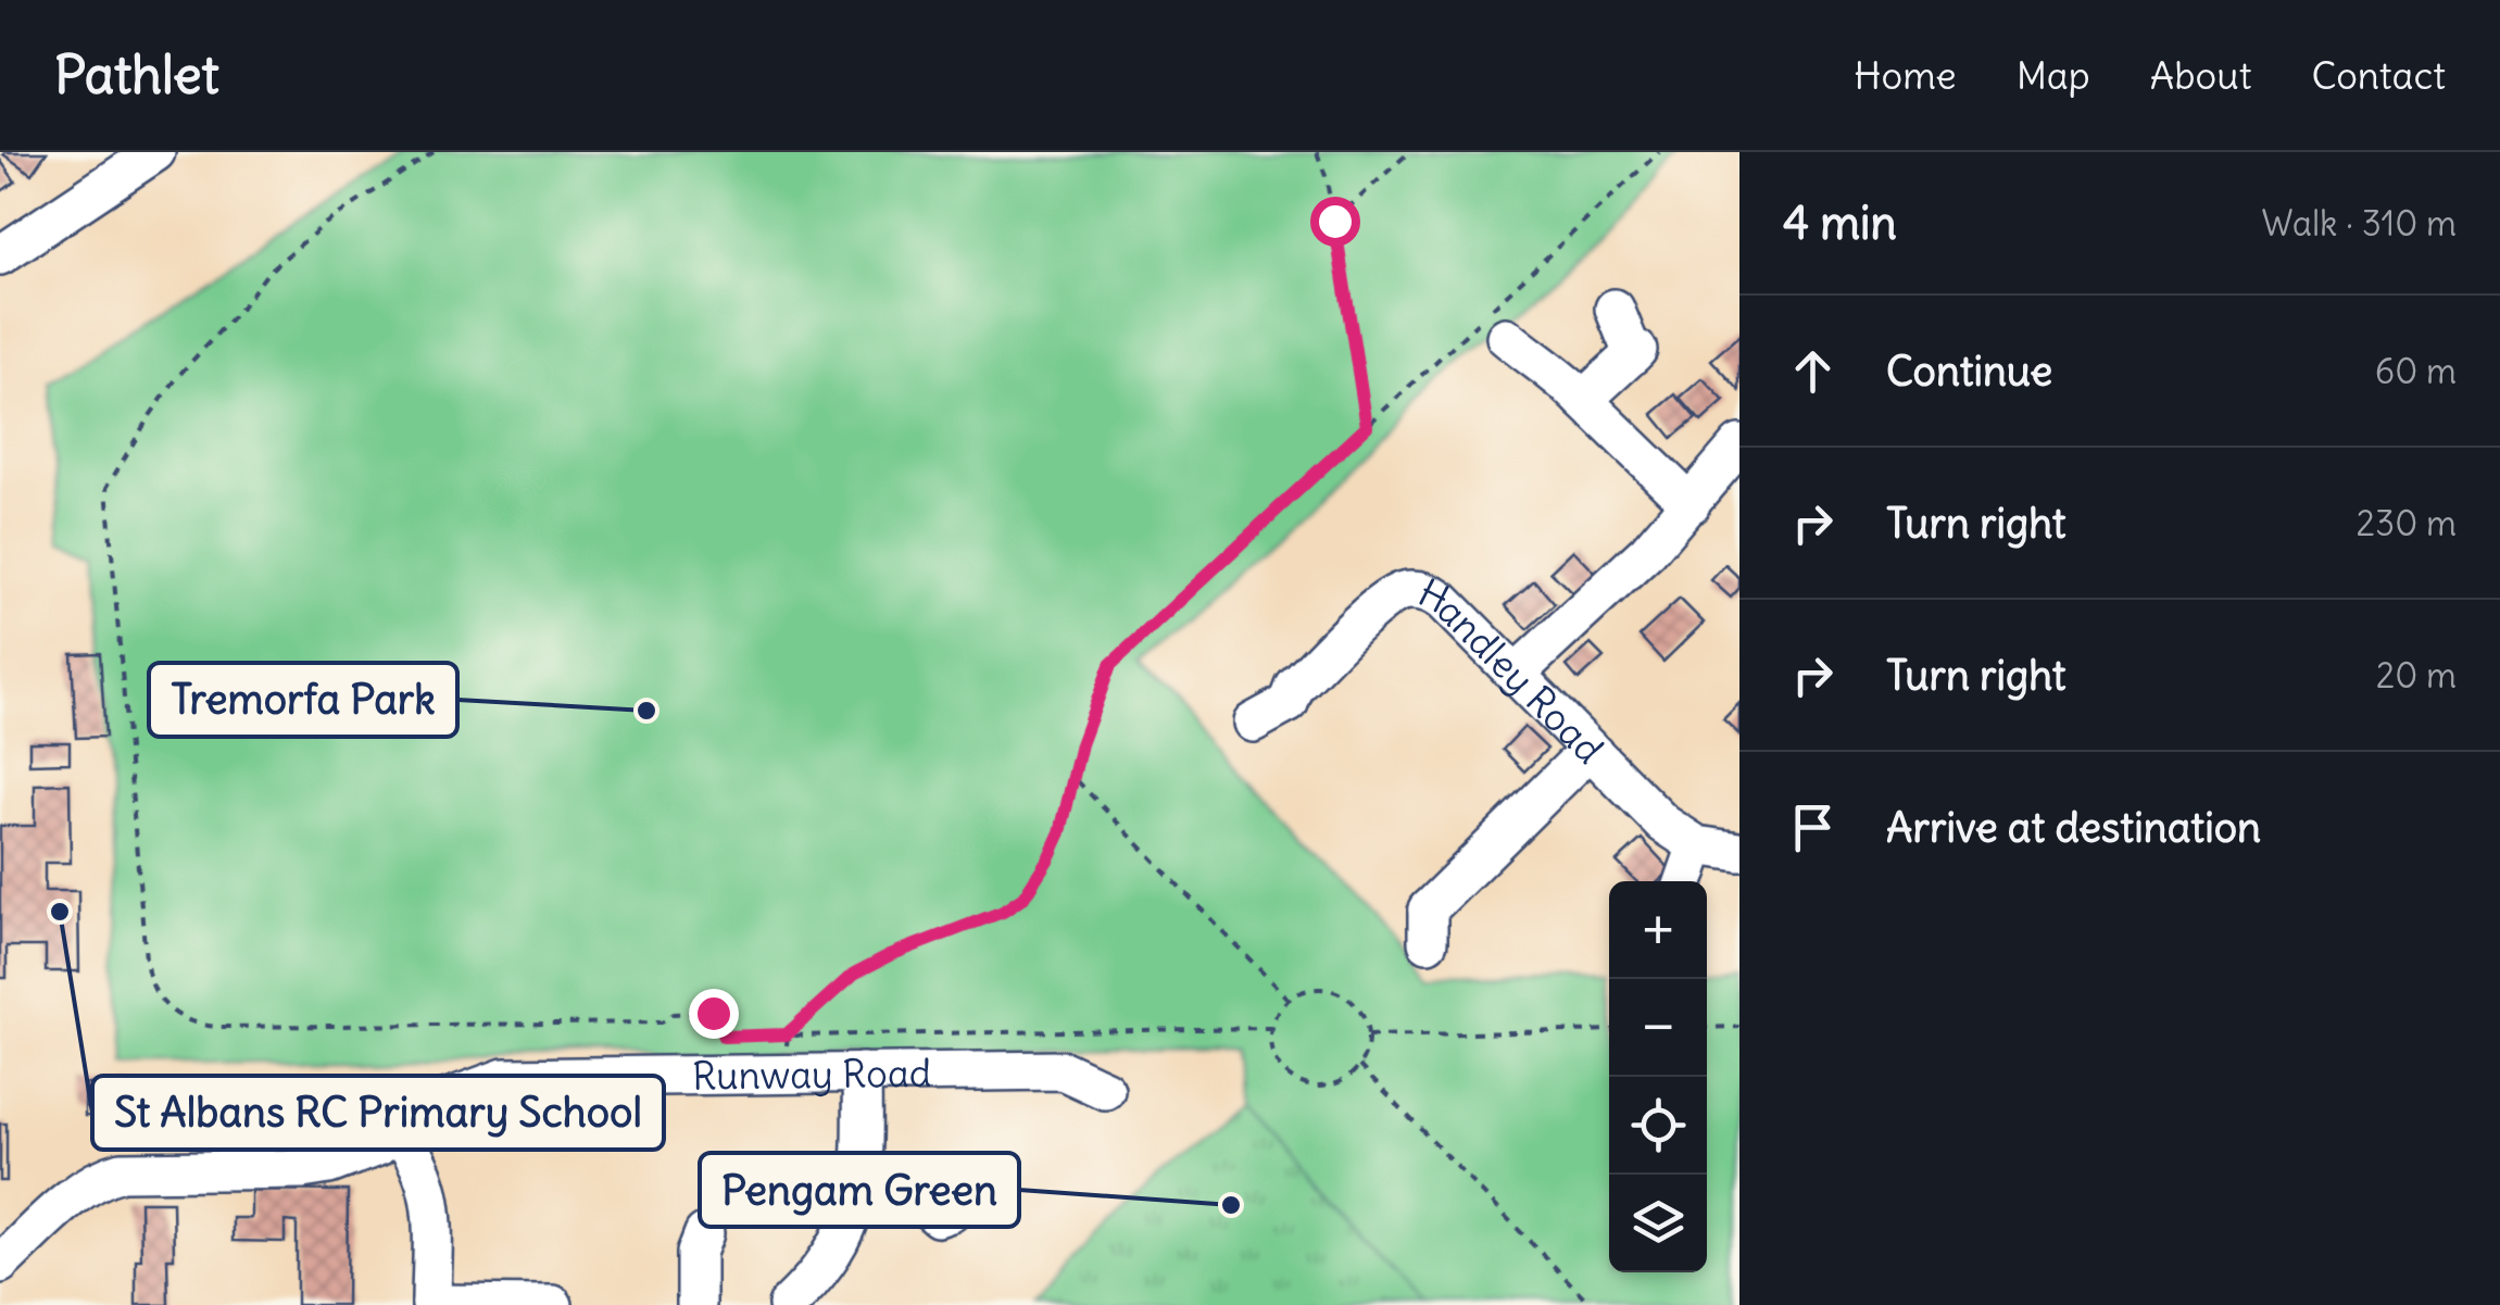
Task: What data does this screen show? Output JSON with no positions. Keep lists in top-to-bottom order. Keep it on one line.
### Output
{"streets":{"street":["Handley Road","Runway Road"]},"places":["Tremorfa Park","St Albans RC Primary School","Pengam Green"],"page":{"header":"Pathlet","nav":["Home","Map","About","Contact"],"heading":["4 min","Walk · 310 m"],"list":[["Continue","60 m"],["Turn right","230 m"],["Turn right","20 m"],"Arrive at destination"],"map_buttons":["+","−"]}}
